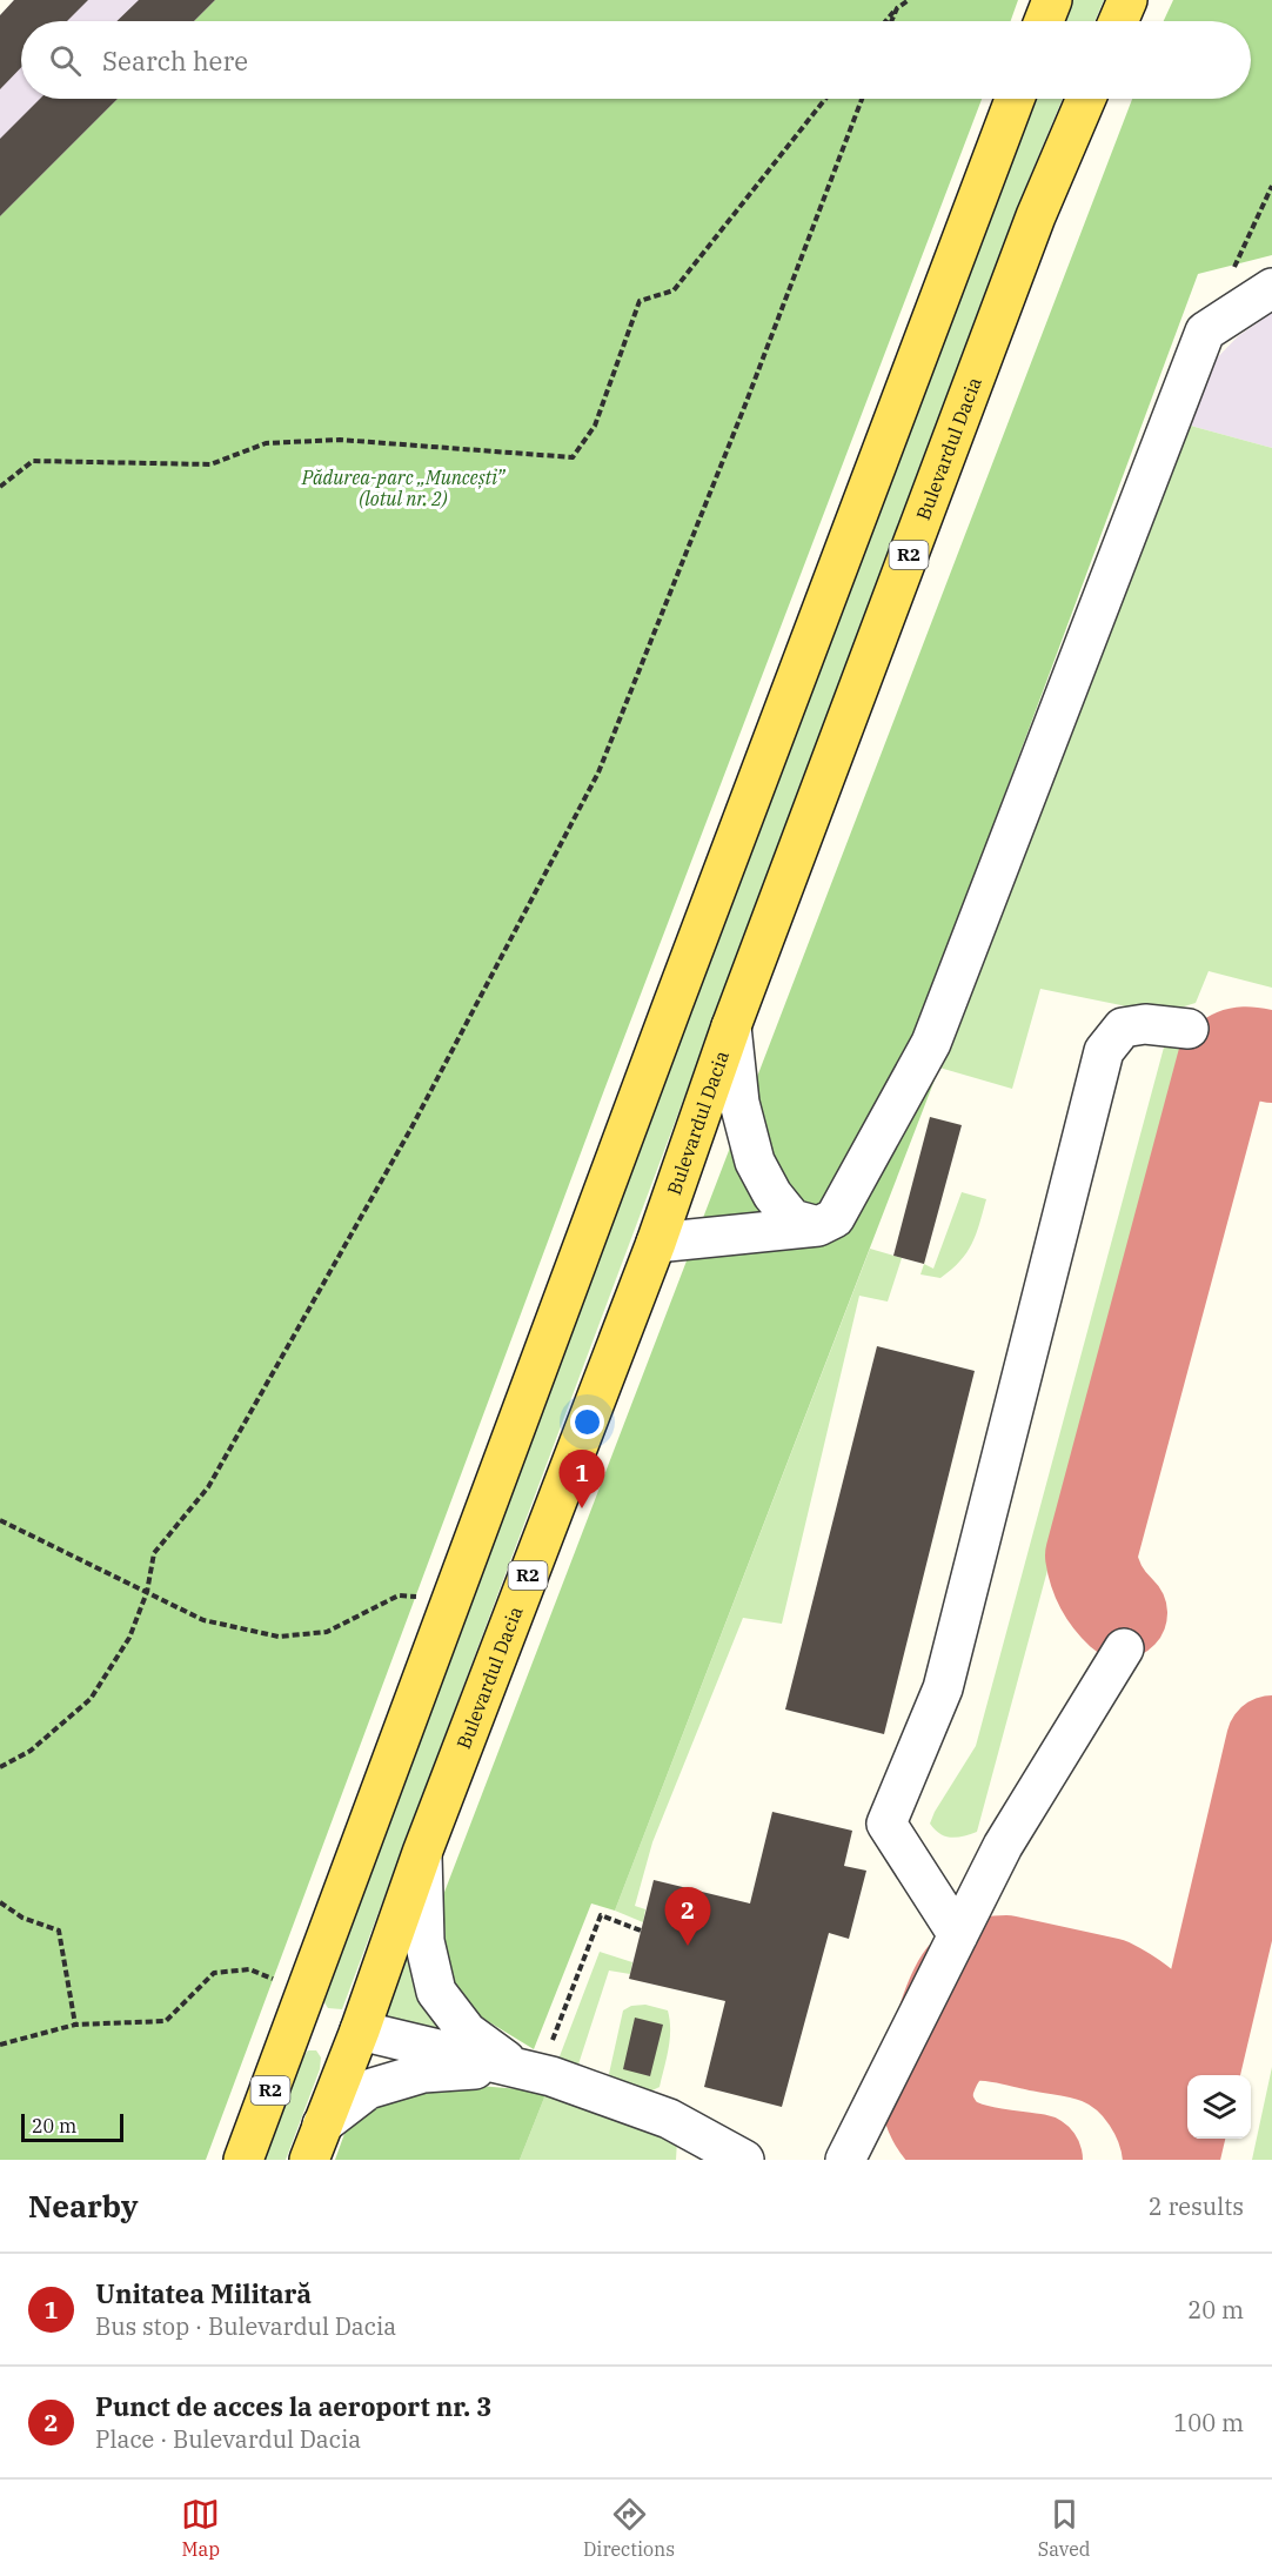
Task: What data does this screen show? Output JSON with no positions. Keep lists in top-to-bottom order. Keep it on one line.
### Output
{"streets":{"main road":["Bulevardul Dacia","R2"]},"parks":["Pădurea-parc „Muncești” (lotul nr. 2)"],"scale_bar":"20 m","page":{"search":"Search here","pins":["1","2"],"scale":"20 m","heading":["Nearby","2 results"],"list":[{"mark":"1","name":"Unitatea Militară","note":"Bus stop · Bulevardul Dacia","value":"20 m"},{"mark":"2","name":"Punct de acces la aeroport nr. 3","note":"Place · Bulevardul Dacia","value":"100 m"}],"nav":["Map","Directions","Saved"]}}
